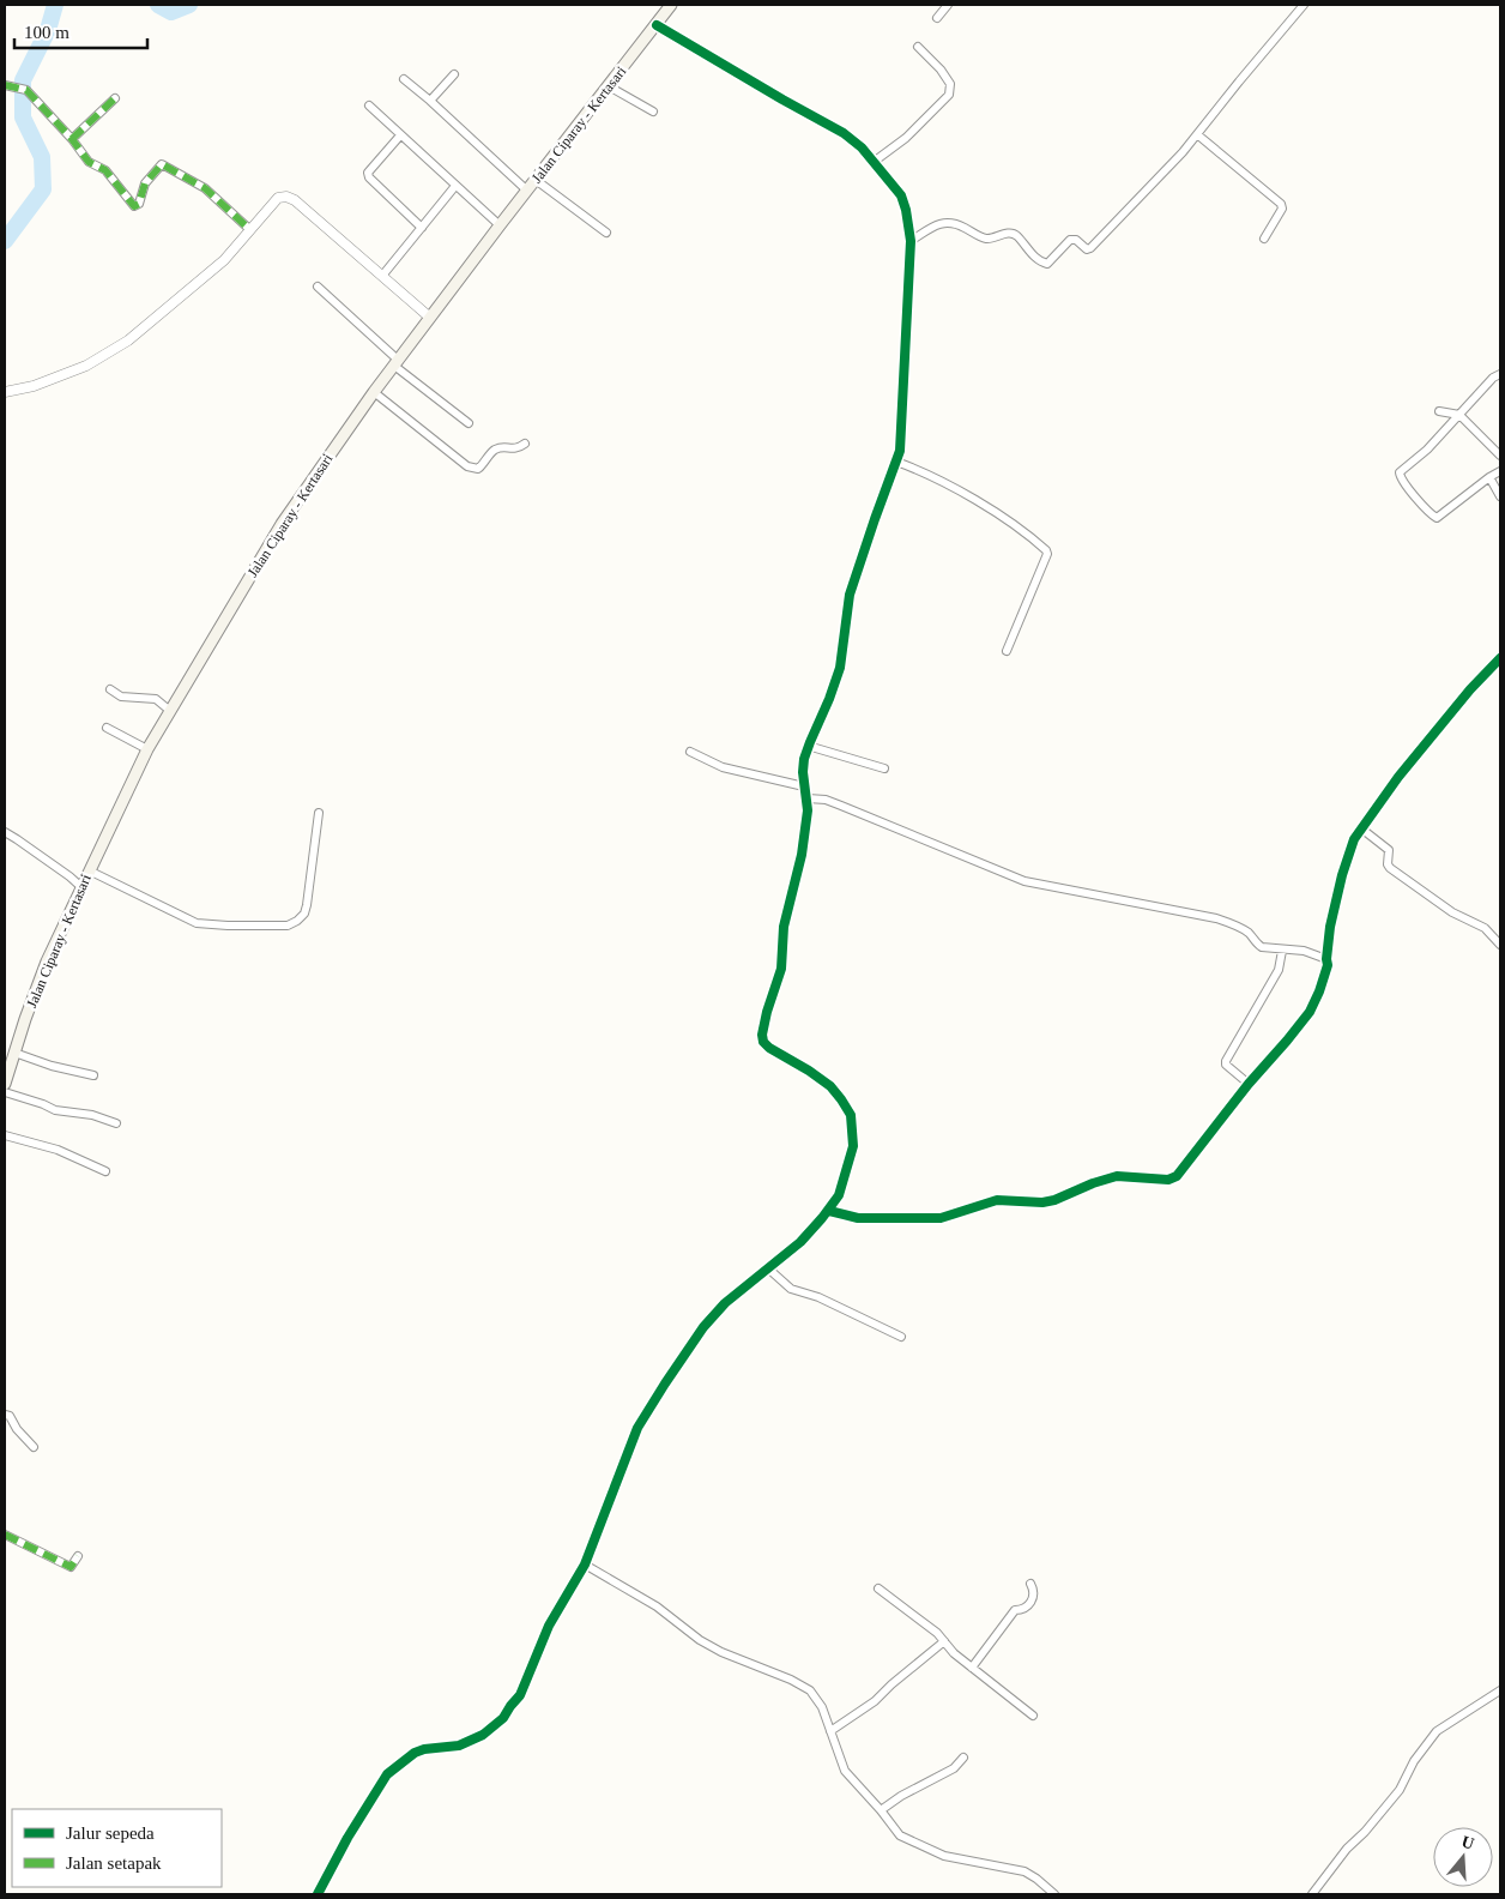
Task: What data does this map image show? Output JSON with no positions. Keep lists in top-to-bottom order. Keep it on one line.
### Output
{"streets":{"main road":["Jalan Ciparay - Kertasari"]},"legend":["Jalur sepeda","Jalan setapak"],"scale_bar":"100 m","north":"top"}
